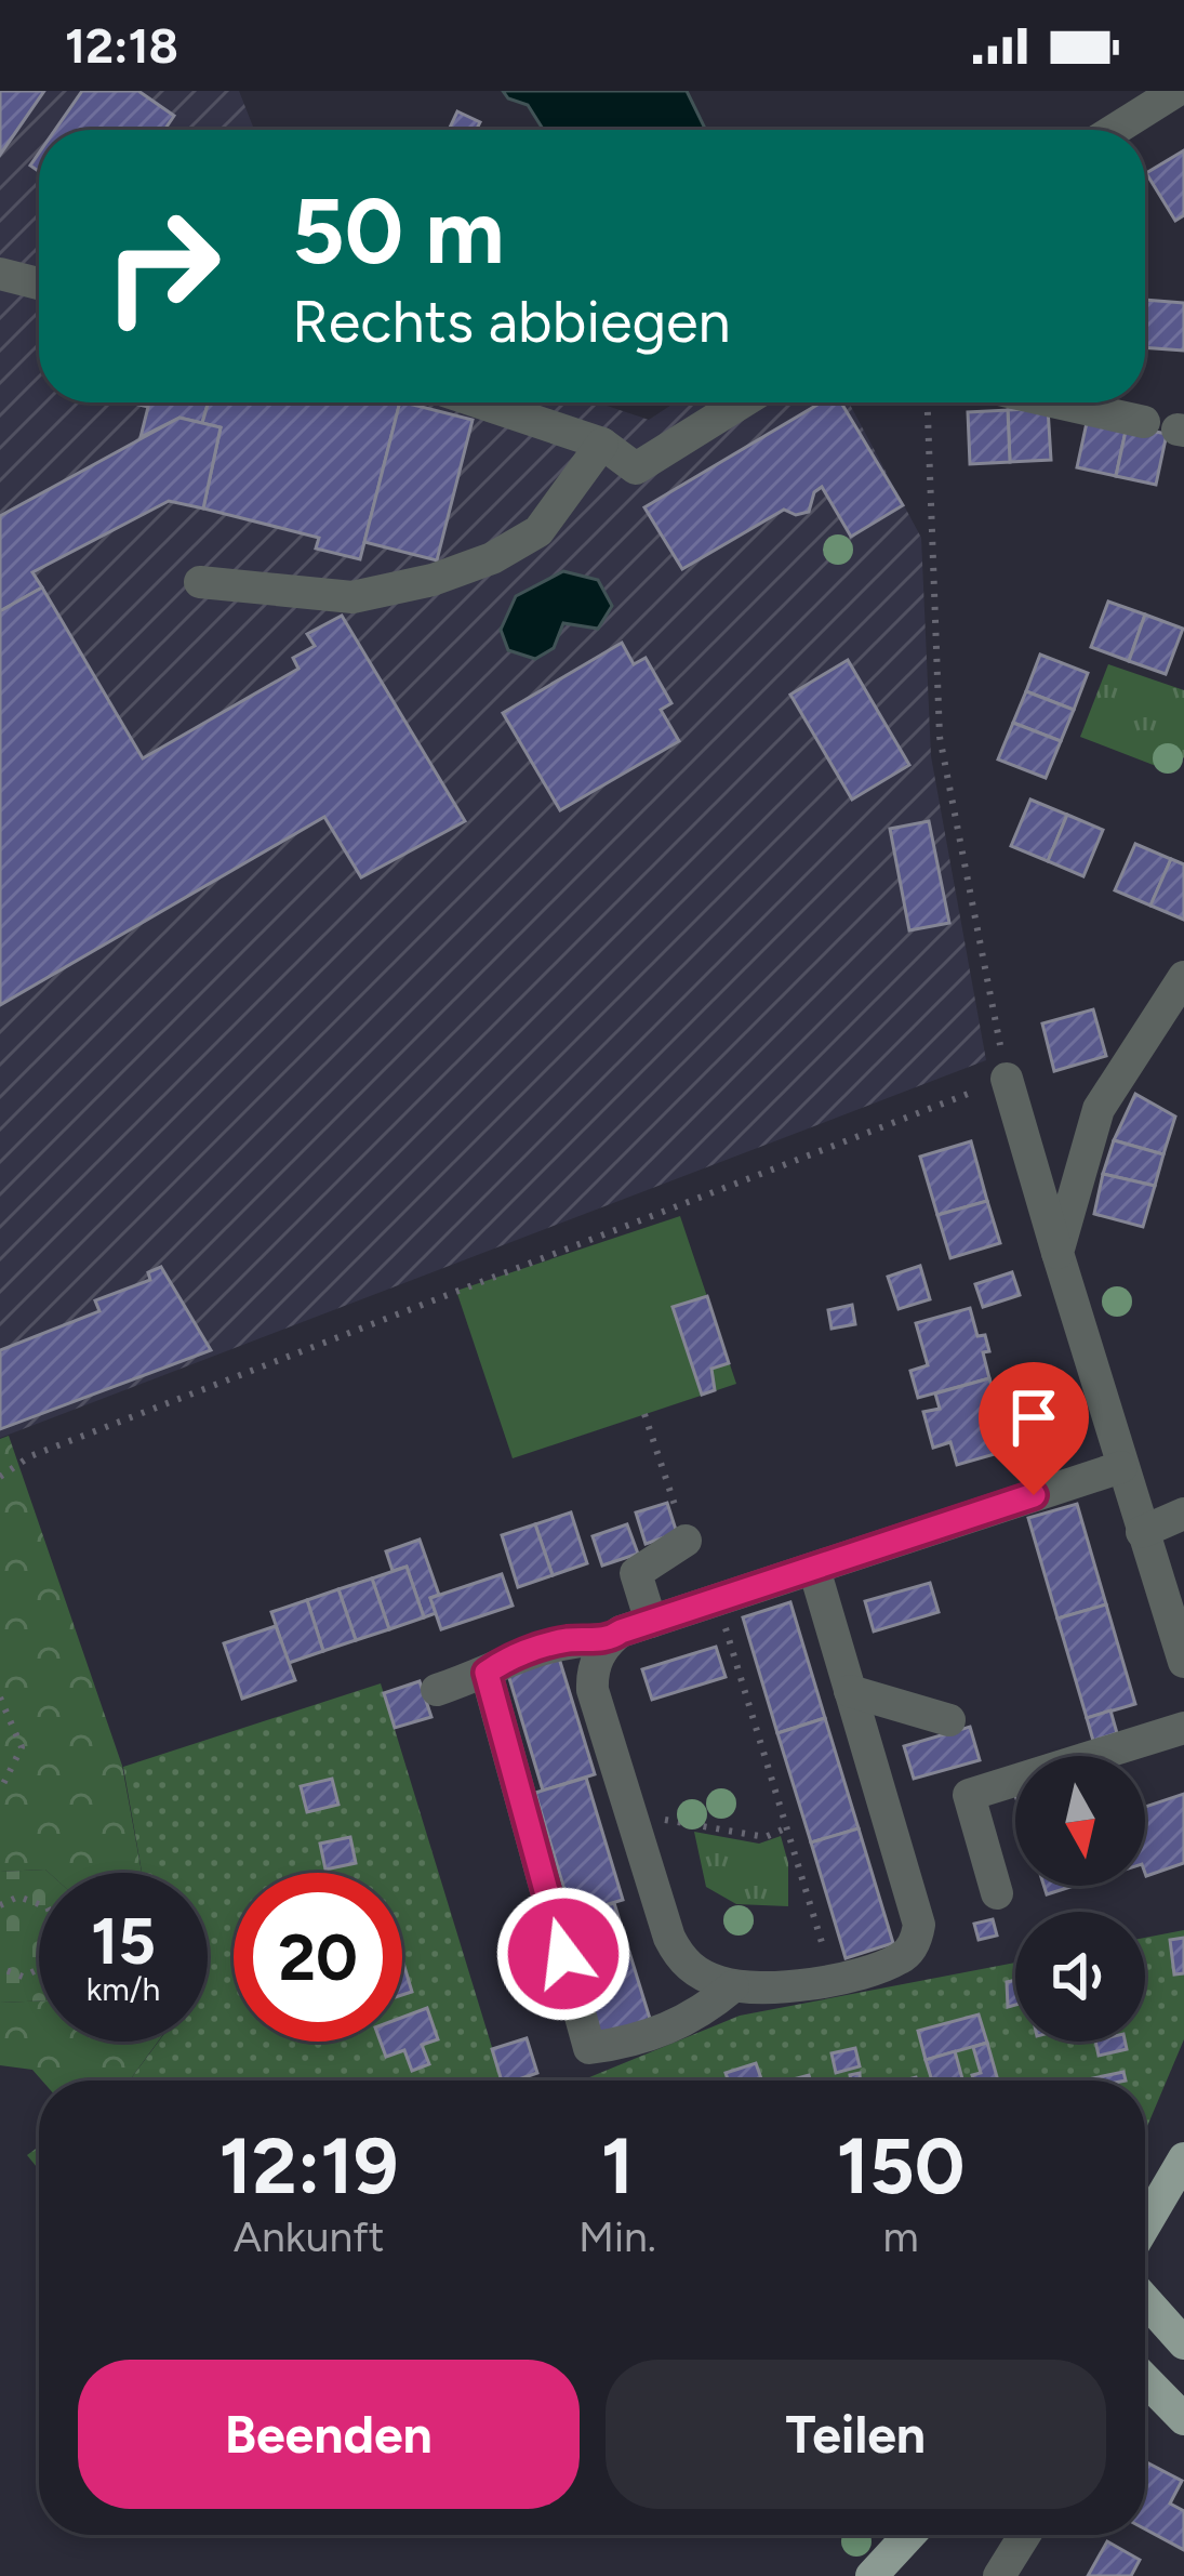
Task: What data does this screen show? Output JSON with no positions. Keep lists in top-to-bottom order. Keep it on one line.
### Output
{"north":"bottom","page":{"status":"12:18","turn":["50 m","Rechts abbiegen"],"speed":"15 km/h","limit":"20","eta":["12:19","Ankunft","1","Min.","150","m"],"buttons":["Beenden","Teilen"]}}
